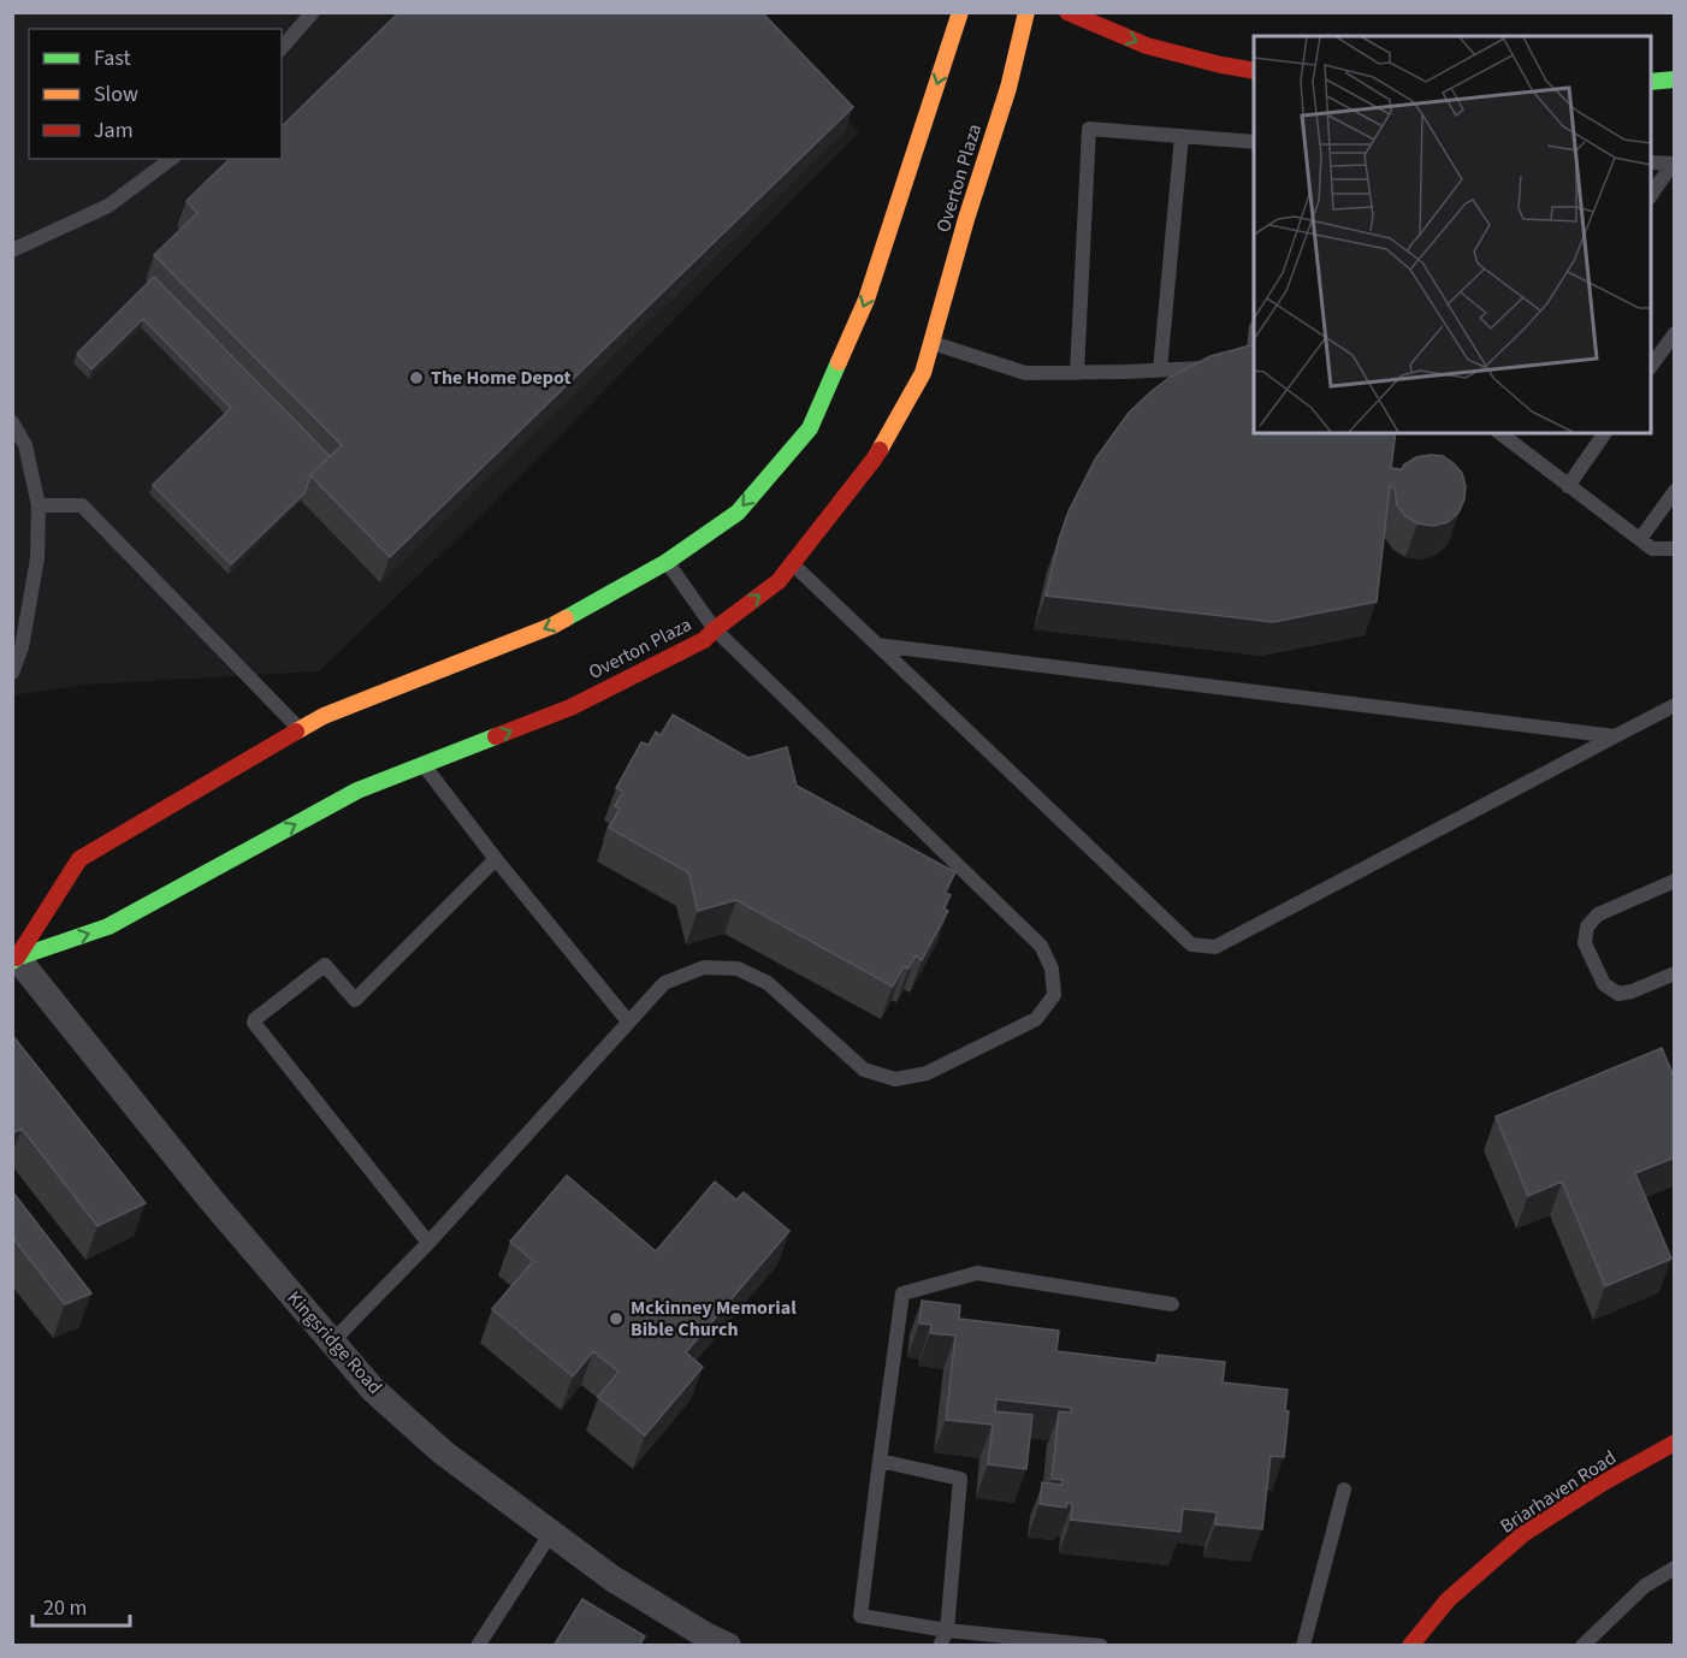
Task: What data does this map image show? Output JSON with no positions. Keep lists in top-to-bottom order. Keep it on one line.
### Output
{"streets":{"street":["Overton Plaza","Kingsridge Road","Briarhaven Road"]},"crossings":[["Overton Plaza","Kingsridge Road"]],"places":["The Home Depot","Mckinney Memorial Bible Church"],"legend":["Fast","Slow","Jam"],"scale_bar":"20 m"}
